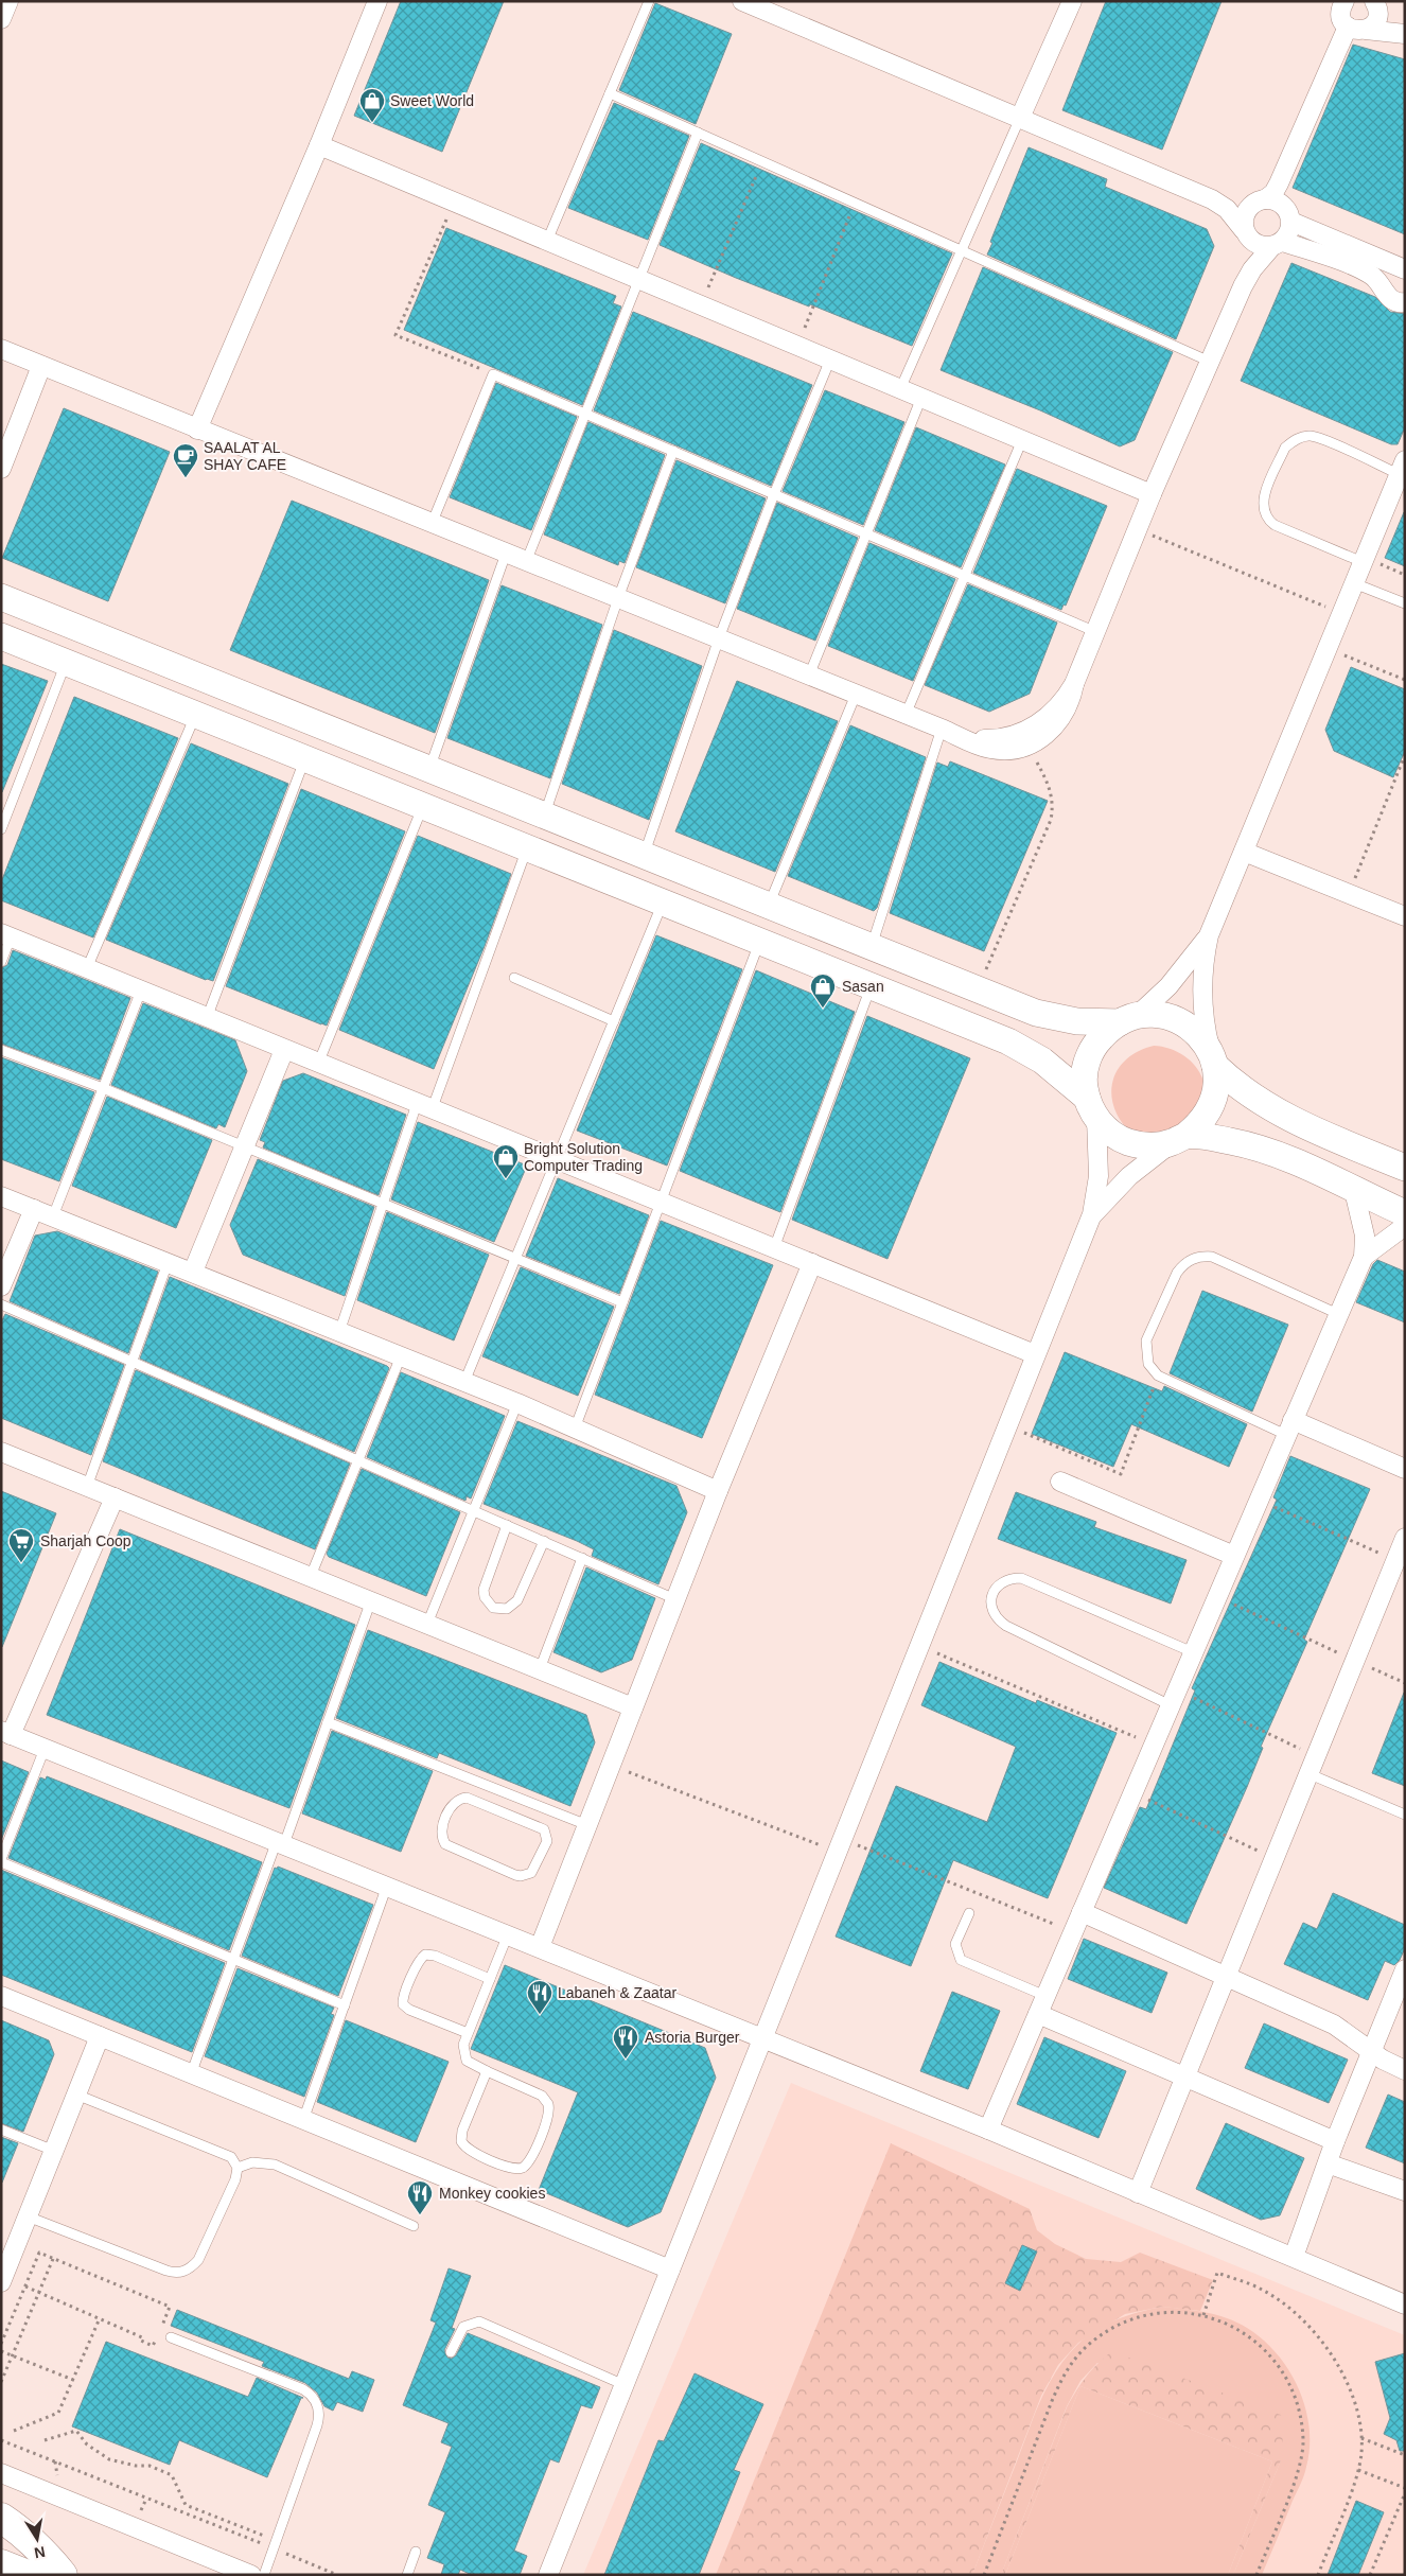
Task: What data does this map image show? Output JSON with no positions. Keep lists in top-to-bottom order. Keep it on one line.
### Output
{"places":{"shop":["Sweet World","Sasan","Bright Solution Computer Trading"],"cafe":["SAALAT AL SHAY CAFE"],"supermarket":["Sharjah Coop"],"restaurant":["Labaneh & Zaatar","Astoria Burger","Monkey cookies"]},"north":"bottom"}
